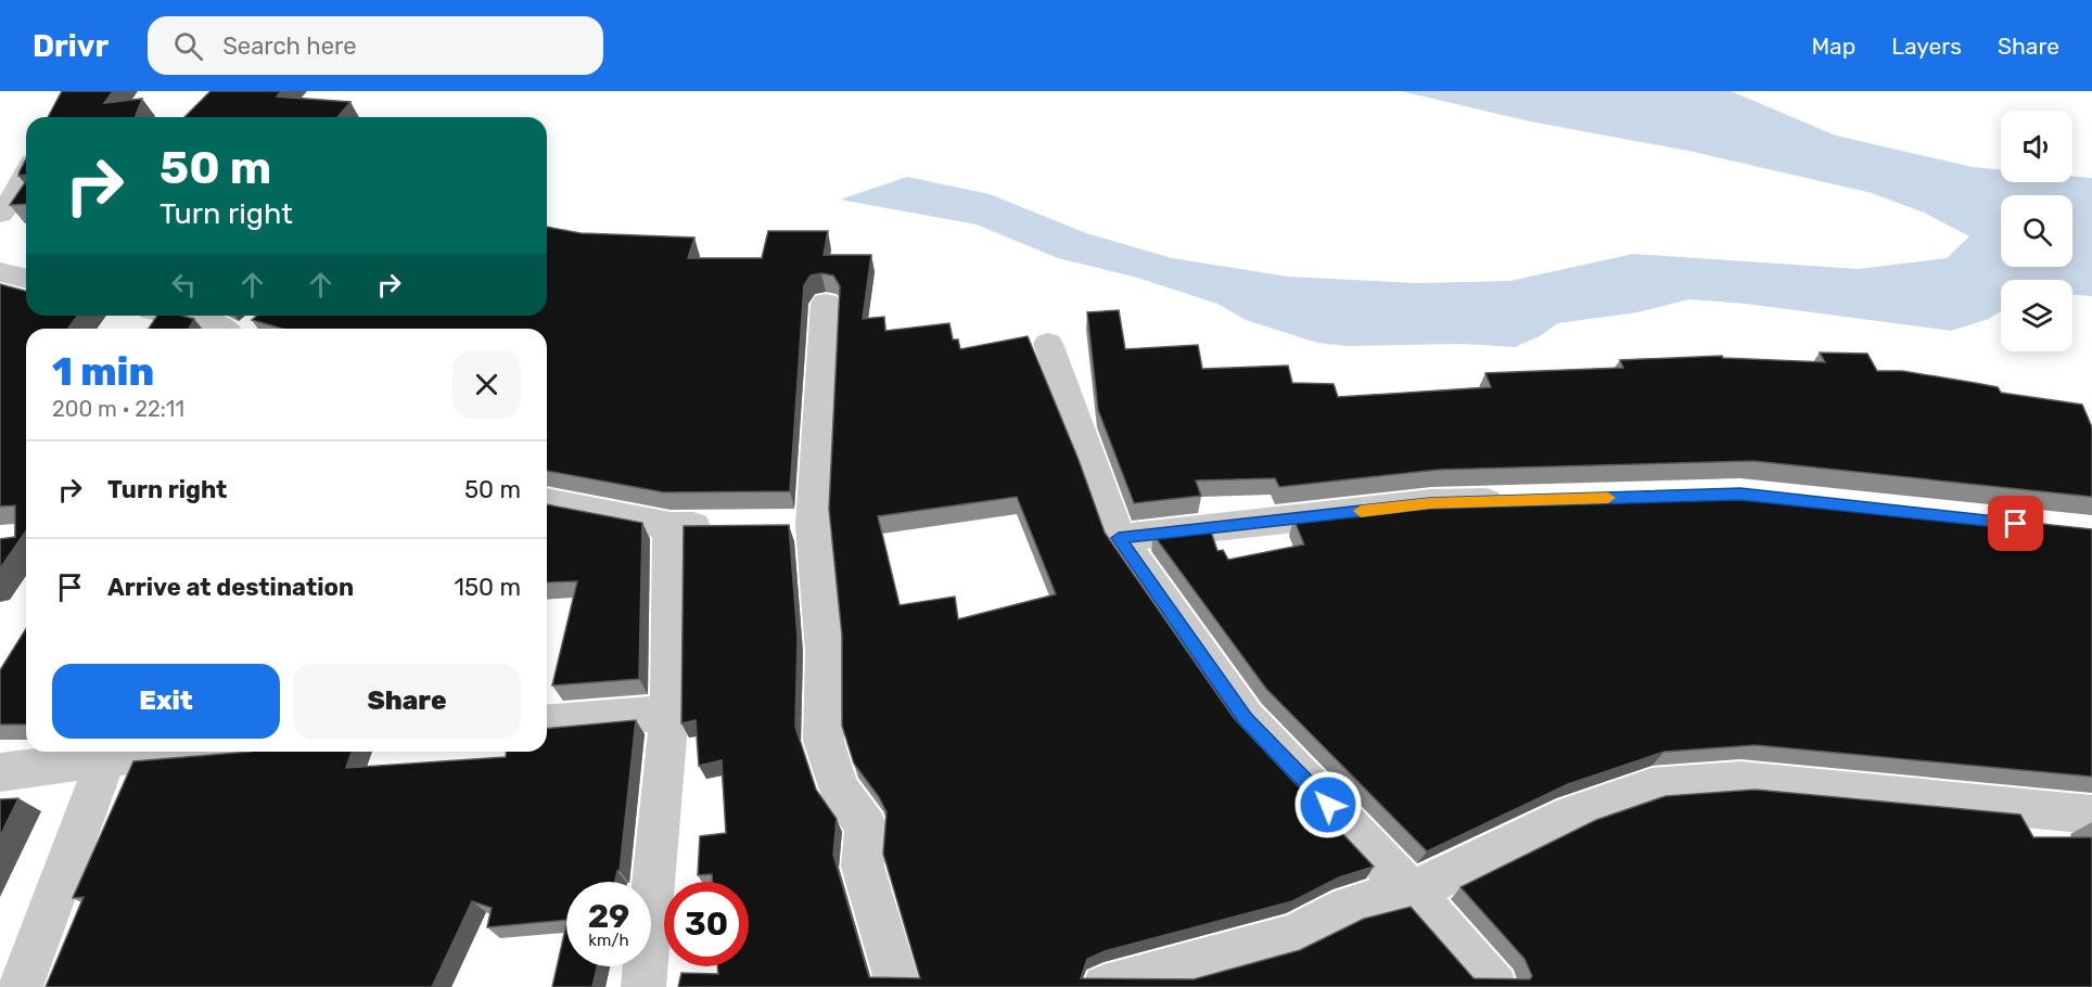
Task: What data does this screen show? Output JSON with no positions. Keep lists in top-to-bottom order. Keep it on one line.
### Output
{"page":{"header":"Drivr","search":"Search here","nav":["Map","Layers","Share"],"turn":["50 m","Turn right"],"heading":["1 min","200 m · 22:11"],"list":[{"name":"Turn right","value":"50 m"},{"name":"Arrive at destination","value":"150 m"}],"buttons":["Exit","Share"],"speed":"29 km/h","limit":"30"}}
